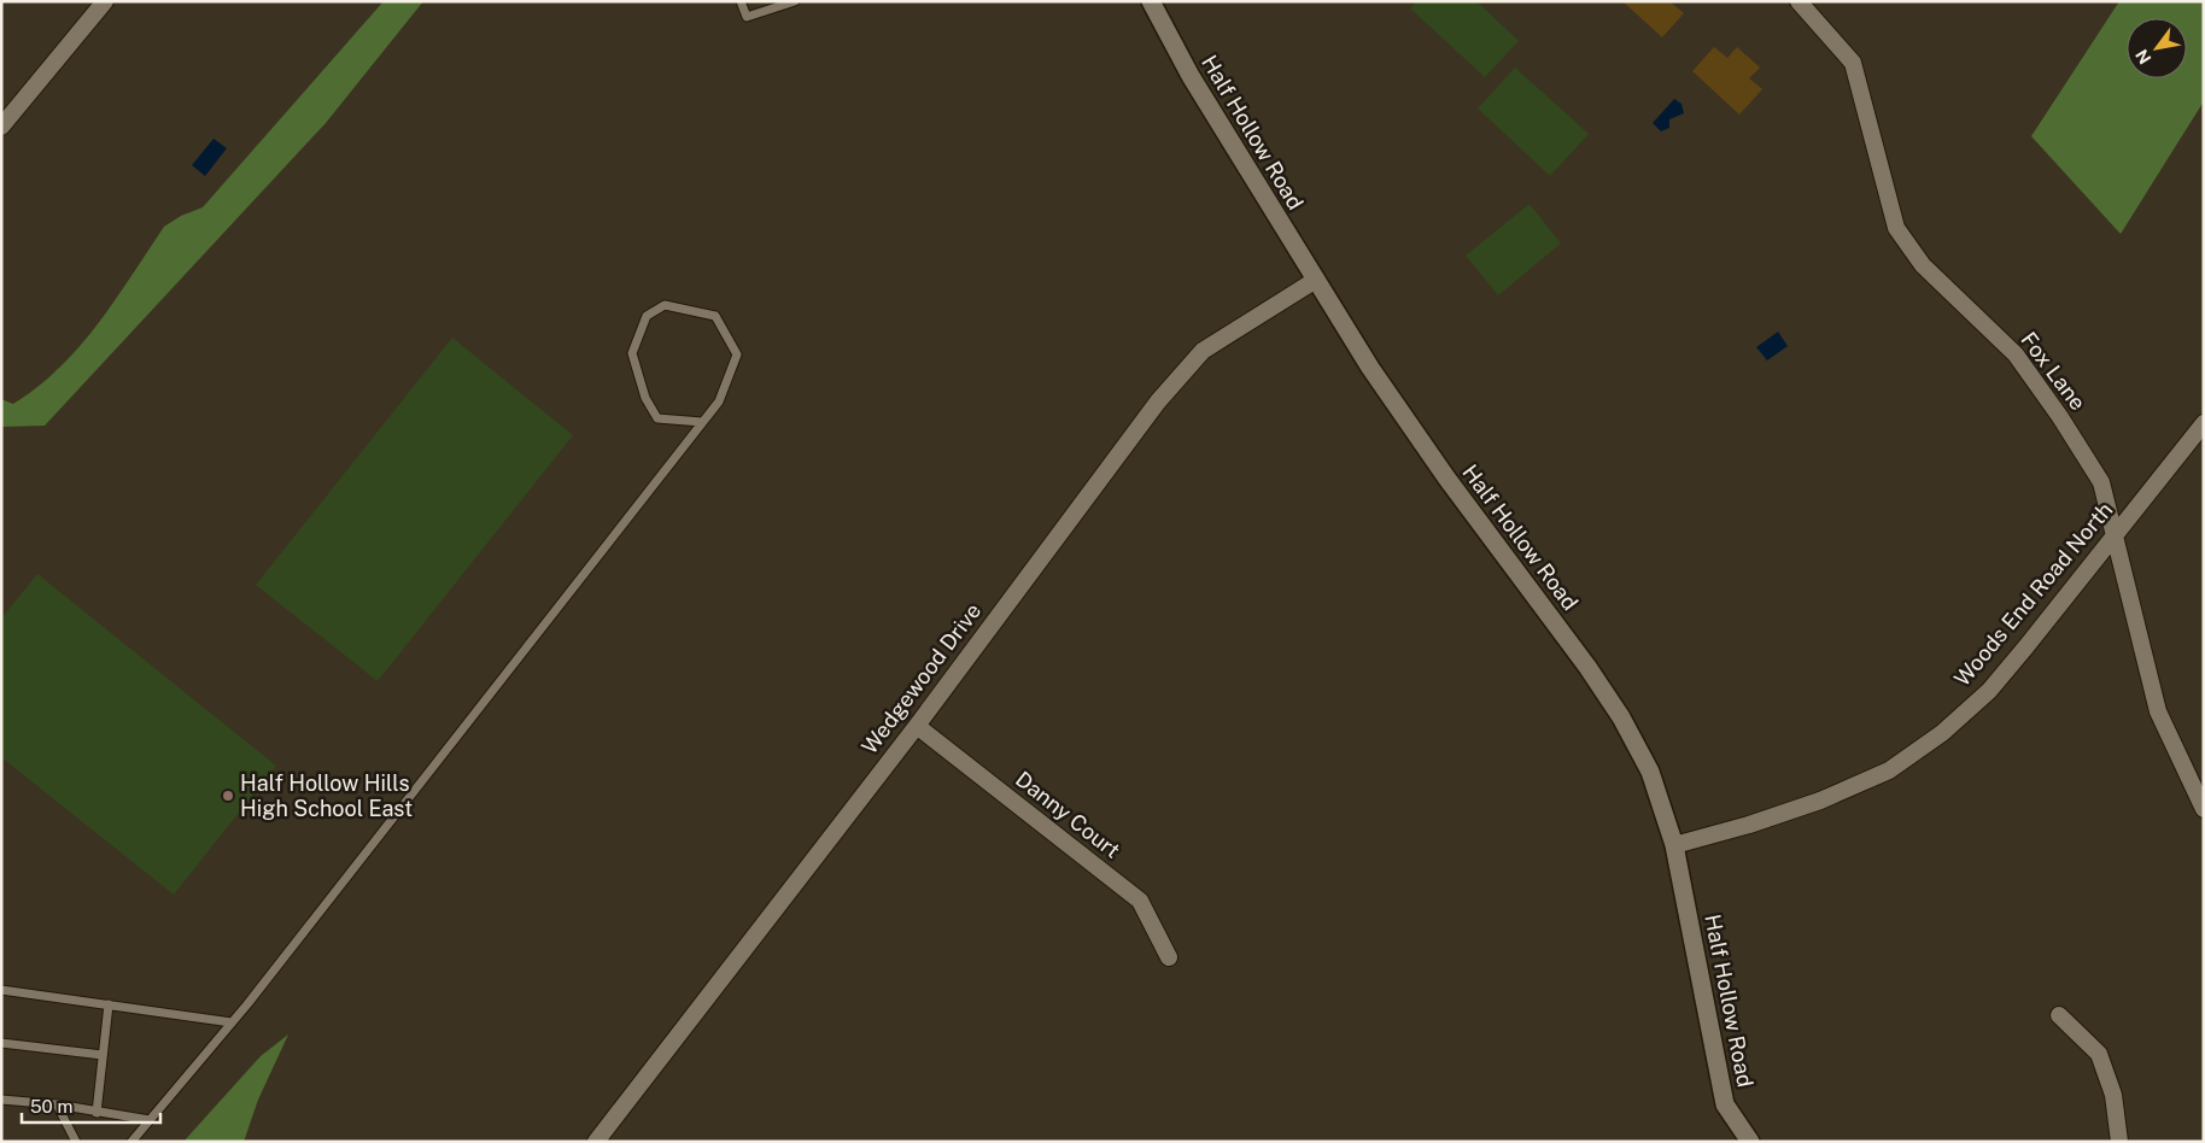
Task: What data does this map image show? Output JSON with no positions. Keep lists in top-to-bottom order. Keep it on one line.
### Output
{"streets":{"street":["Half Hollow Road","Fox Lane","Woods End Road North","Wedgewood Drive","Danny Court"]},"crossings":[["Half Hollow Road","Woods End Road North"],["Half Hollow Road","Wedgewood Drive"],["Fox Lane","Woods End Road North"],["Wedgewood Drive","Danny Court"]],"places":["Half Hollow Hills High School East"],"scale_bar":"50 m","north":"bottom left"}
